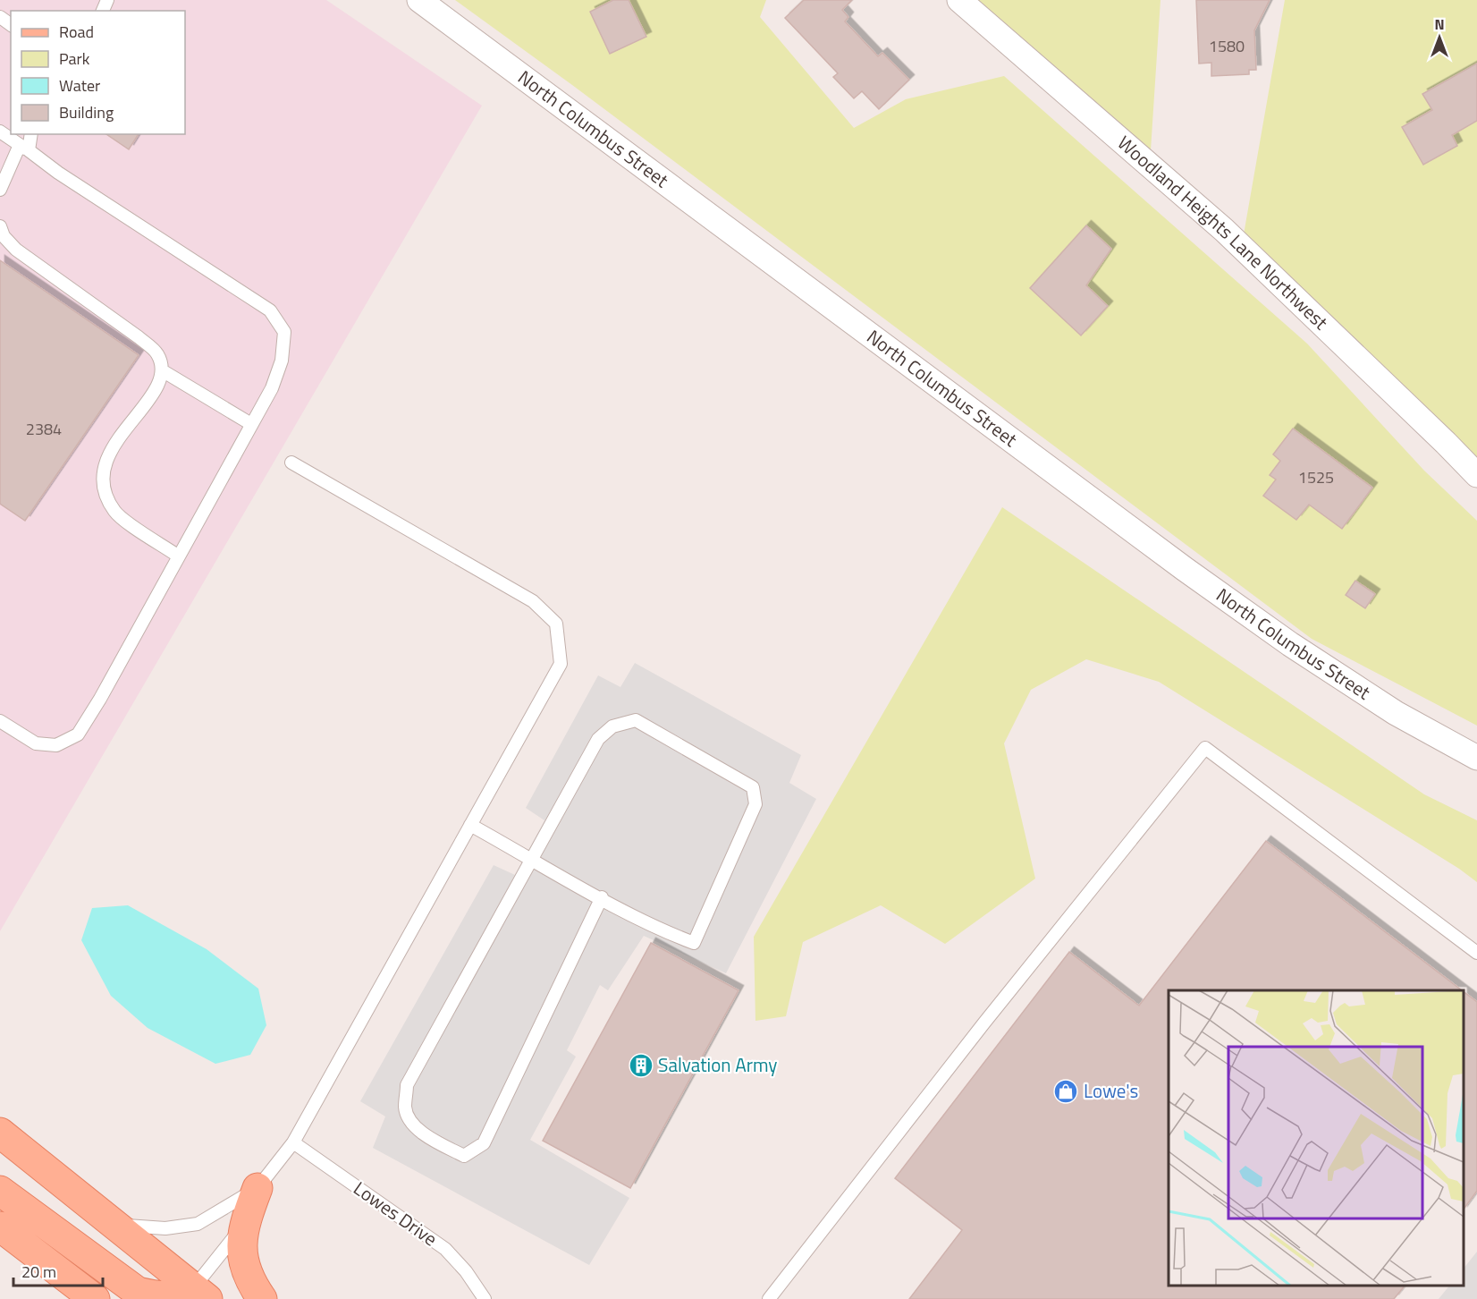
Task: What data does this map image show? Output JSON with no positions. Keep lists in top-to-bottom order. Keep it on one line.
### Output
{"streets":{"street":["North Columbus Street","Woodland Heights Lane Northwest"],"lane":["Lowes Drive"]},"places":{"building":["Salvation Army"],"shop":["Lowe's"]},"house_numbers":["1580","2384","1525"],"legend":["Road","Park","Water","Building"],"scale_bar":"20 m","north":"top"}
